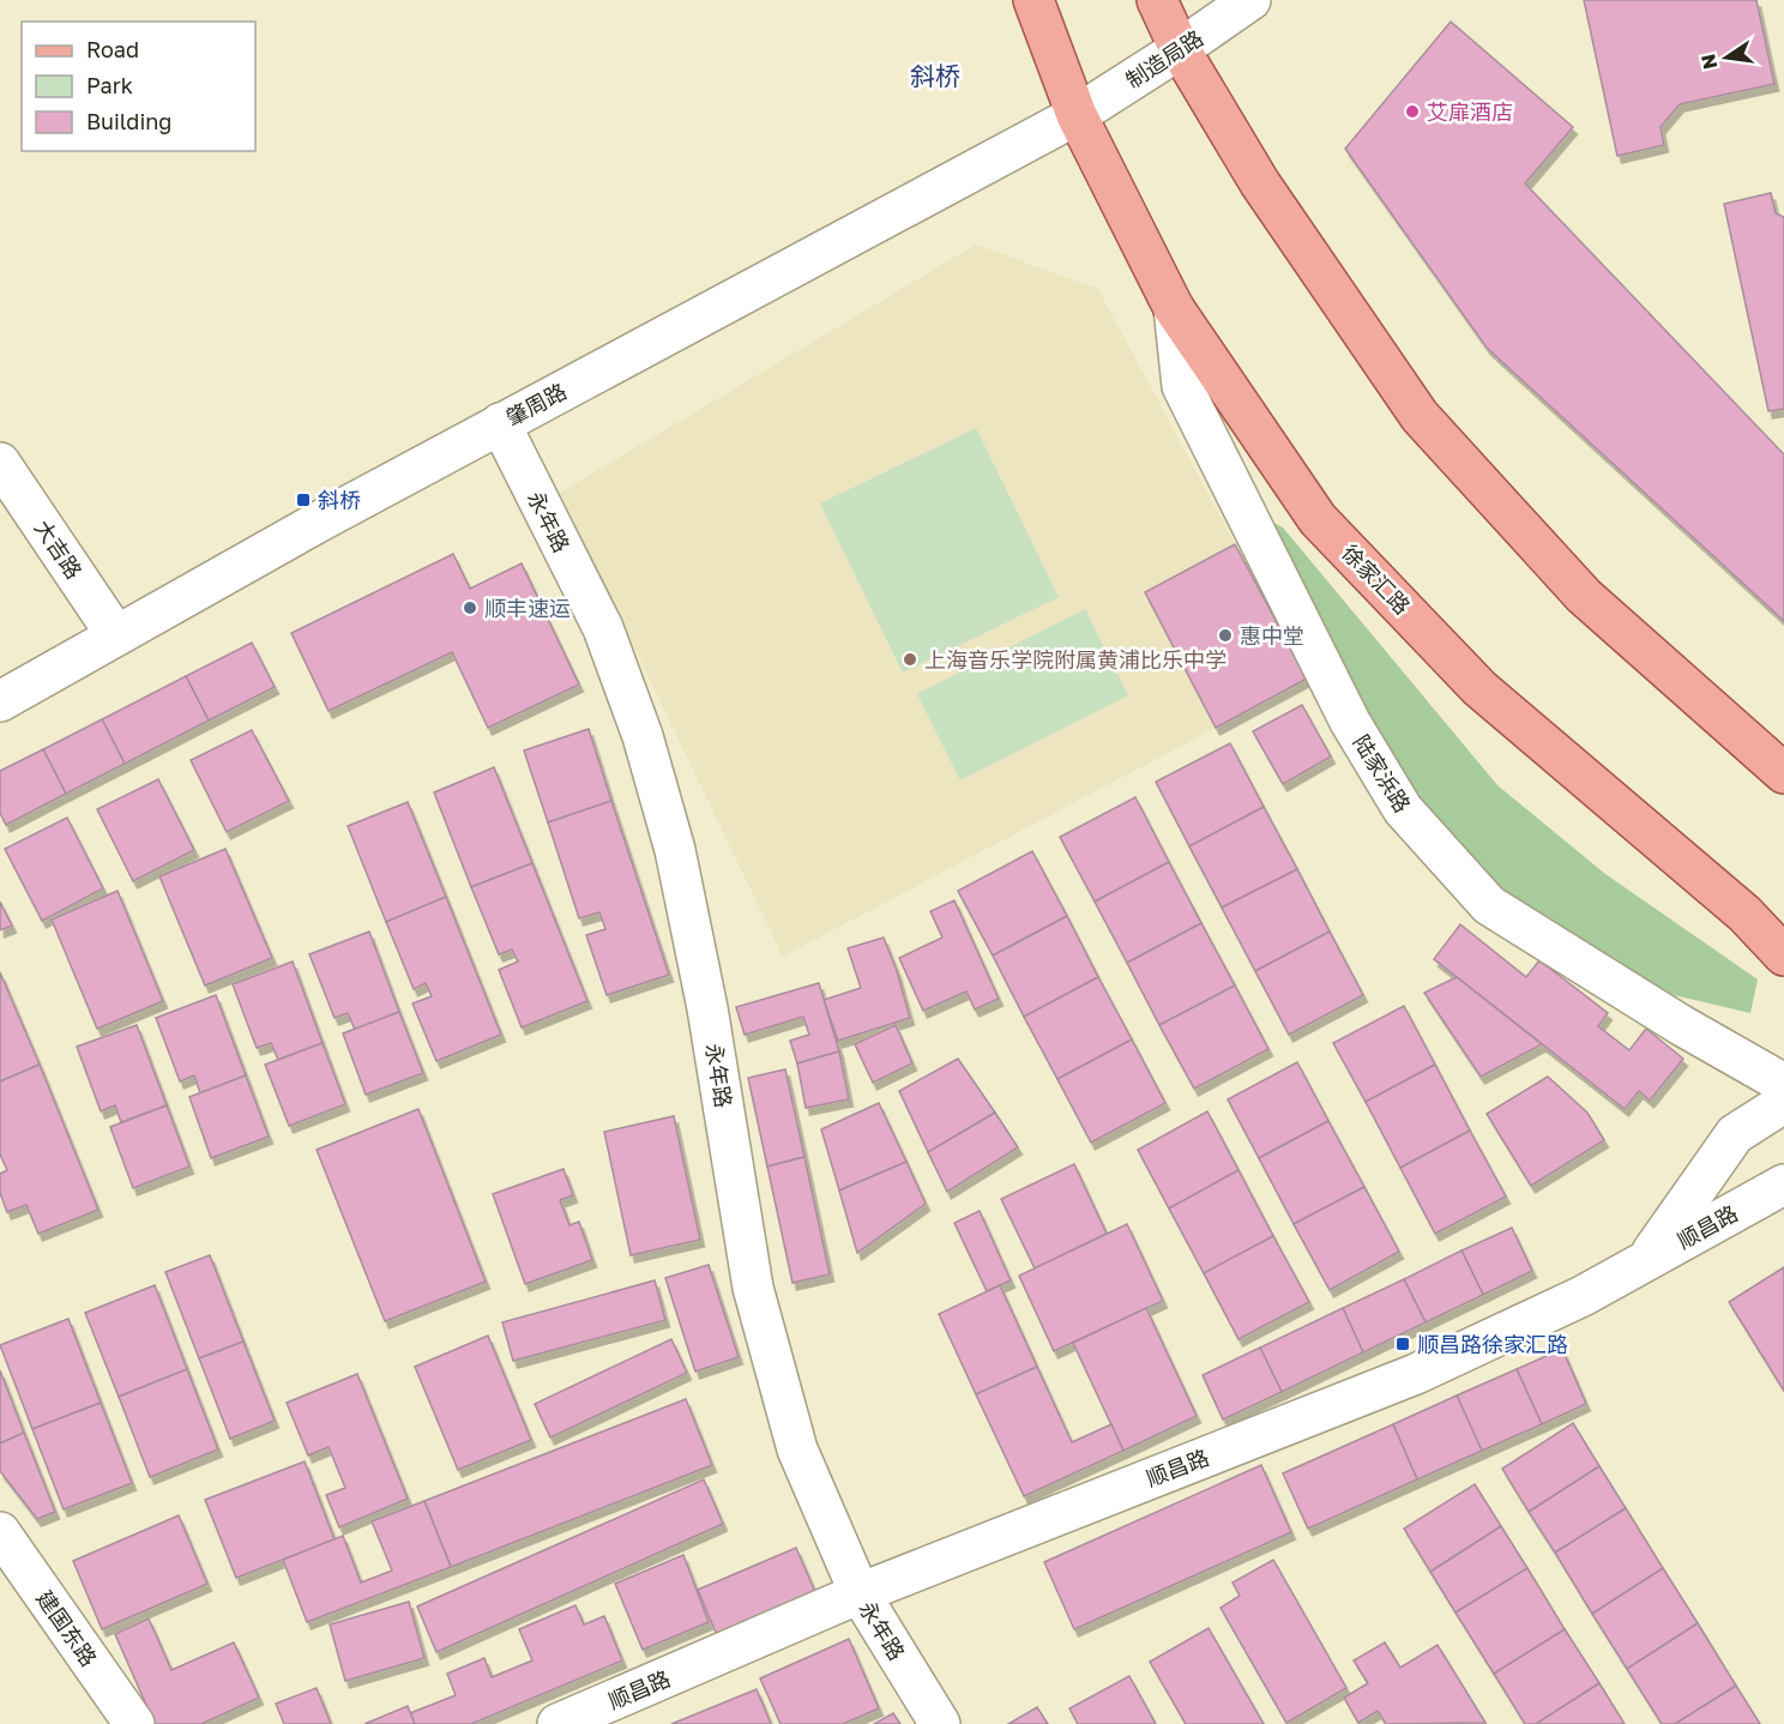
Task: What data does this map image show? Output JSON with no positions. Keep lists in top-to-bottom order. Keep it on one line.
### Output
{"streets":{"main road":["徐家汇路"],"street":["制造局路","肇周路","永年路","大吉路","陆家浜路","顺昌路","建国东路"]},"crossings":[["制造局路","肇周路"],["制造局路","徐家汇路"],["肇周路","永年路"],["肇周路","大吉路"],["肇周路","徐家汇路"],["永年路","顺昌路"],["徐家汇路","陆家浜路"]],"districts":["斜桥"],"places":{"other":["艾扉酒店","顺丰速运","惠中堂","上海音乐学院附属黄浦比乐中学"],"transit":["斜桥","顺昌路徐家汇路"]},"legend":["Road","Park","Building"],"north":"left"}
